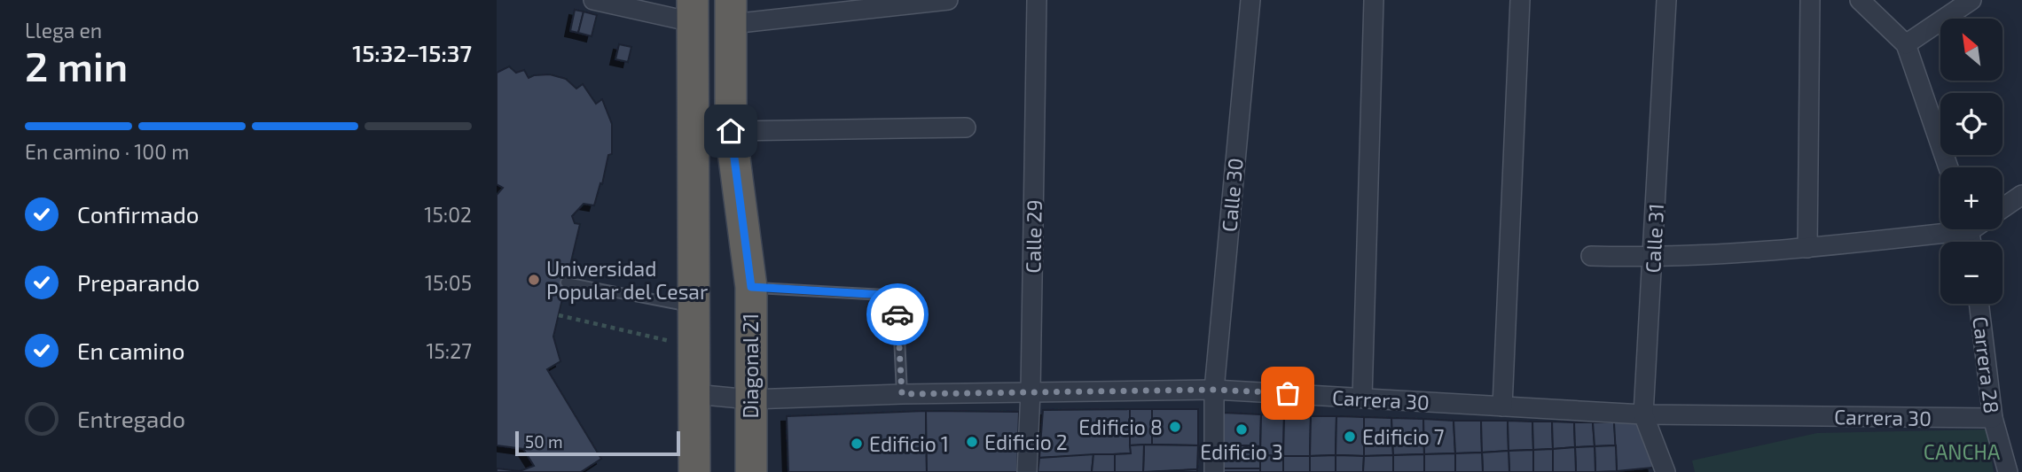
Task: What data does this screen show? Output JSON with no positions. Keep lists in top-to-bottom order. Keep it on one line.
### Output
{"streets":{"highway":["Diagonal 21"],"street":["Calle 30","Calle 29","Calle 31","Carrera 28","Carrera 30"]},"crossings":[["Calle 30","Carrera 30"],["Calle 29","Carrera 30"],["Calle 31","Carrera 30"],["Carrera 28","Carrera 30"],["Diagonal 21","Carrera 30"]],"parks":["CANCHA"],"places":["Universidad Popular del Cesar","Edificio 8","Edificio 3","Edificio 7","Edificio 2","Edificio 1"],"scale_bar":"50 m","north":"top left","page":{"heading":["2 min","Llega en","15:32–15:37"],"map_buttons":["+","−"],"bar":"En camino · 100 m","list":[["Confirmado","15:02"],["Preparando","15:05"],["En camino","15:27"],"Entregado"],"scale":"50 m"}}
